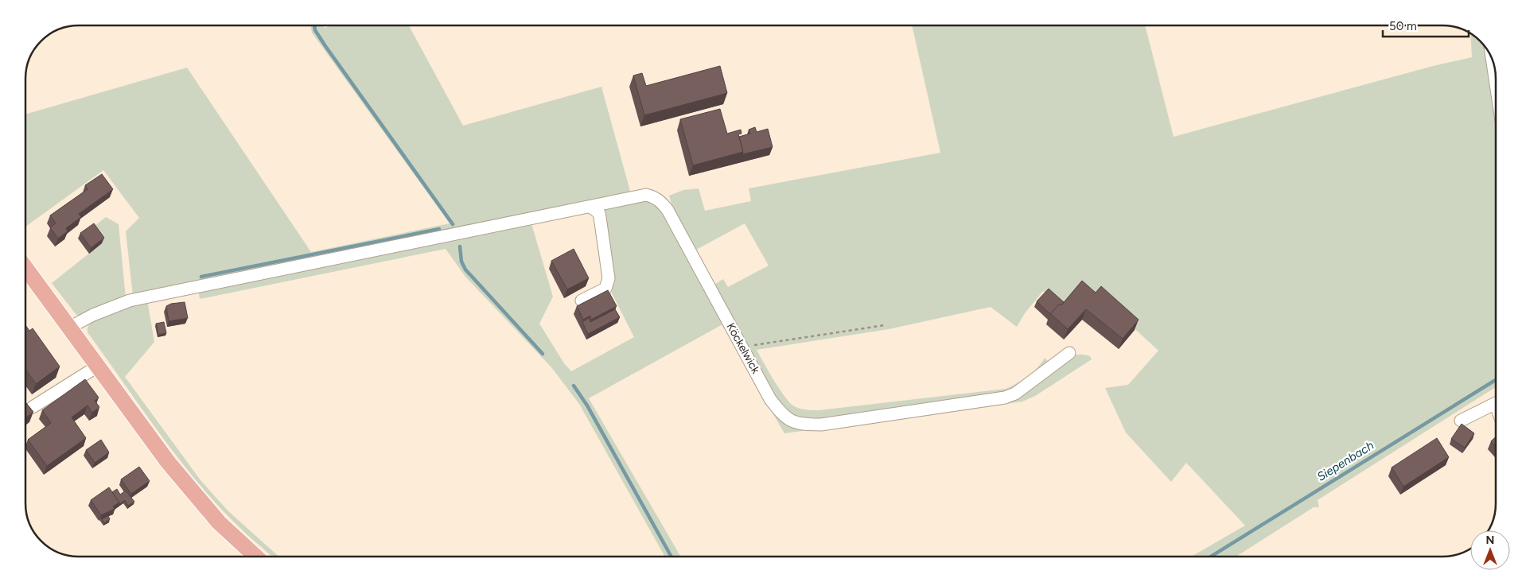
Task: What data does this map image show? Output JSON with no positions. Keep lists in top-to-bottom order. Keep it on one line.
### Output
{"streets":{"street":["Köckelwick"]},"water":["Siepenbach"],"scale_bar":"50 m","north":"top"}
